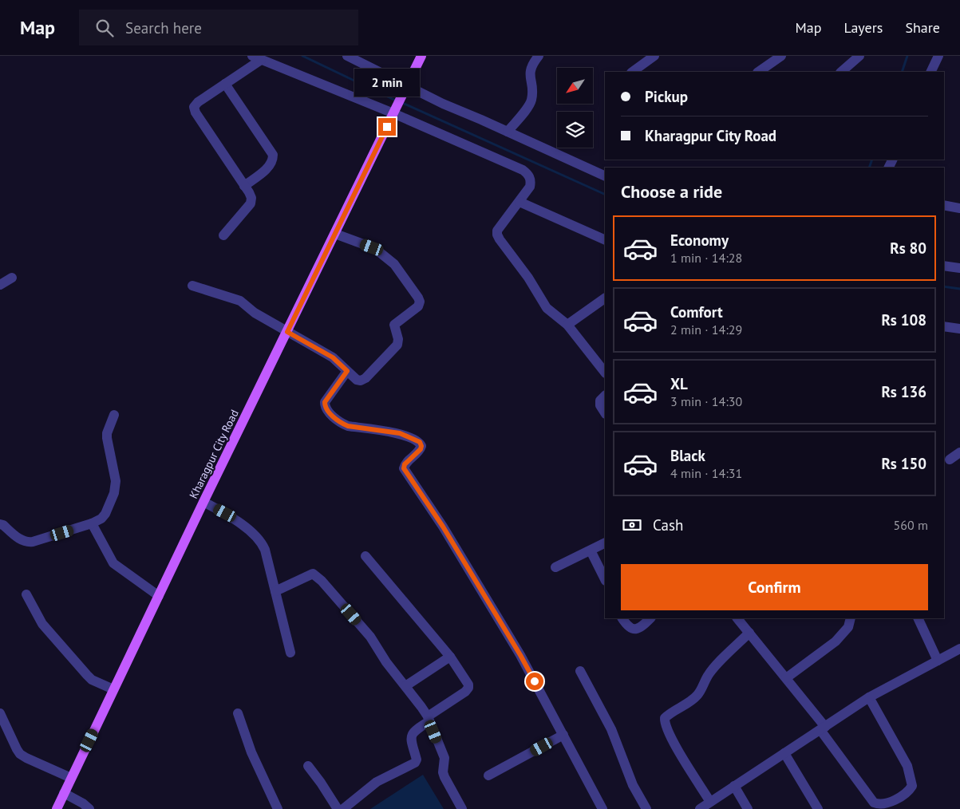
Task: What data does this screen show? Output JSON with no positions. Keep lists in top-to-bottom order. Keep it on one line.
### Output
{"streets":{"main road":["Kharagpur City Road"]},"north":"bottom left","page":{"header":"Map","search":"Search here","nav":["Map","Layers","Share"],"bubble":"2 min","banner":["Pickup","Kharagpur City Road"],"heading":"Choose a ride","list":[{"name":"Economy","note":"1 min · 14:28","value":"Rs 80"},{"name":"Comfort","note":"2 min · 14:29","value":"Rs 108"},{"name":"XL","note":"3 min · 14:30","value":"Rs 136"},{"name":"Black","note":"4 min · 14:31","value":"Rs 150"}],"pay":["Cash","560 m"],"buttons":"Confirm"}}
